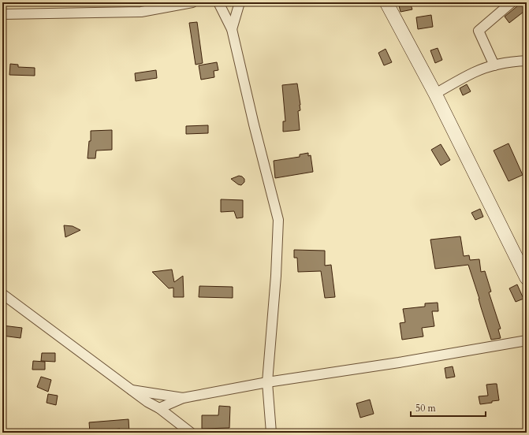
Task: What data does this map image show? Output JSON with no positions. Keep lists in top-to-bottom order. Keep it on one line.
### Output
{"scale_bar":"50 m"}
